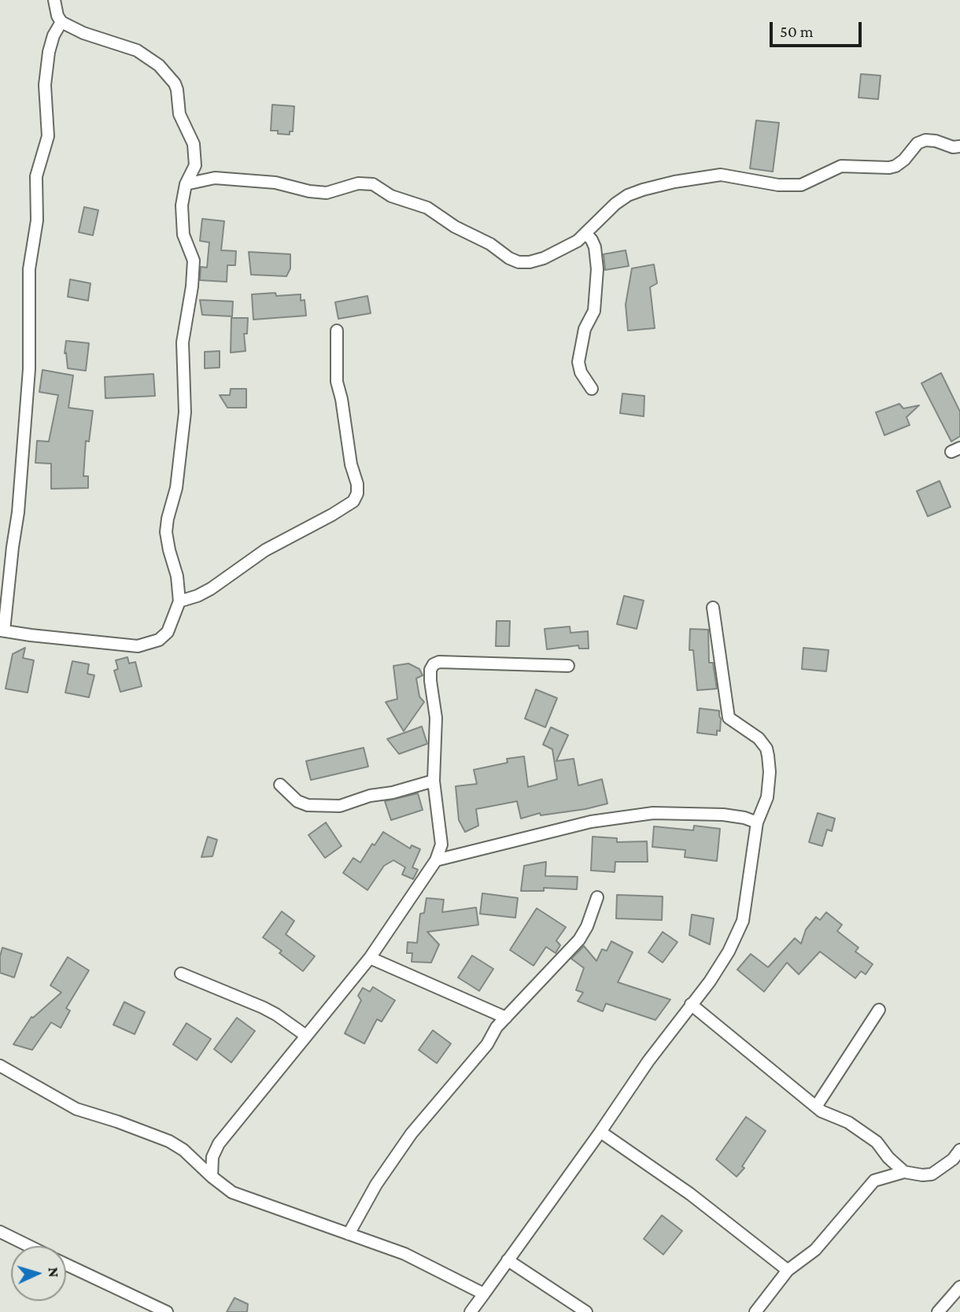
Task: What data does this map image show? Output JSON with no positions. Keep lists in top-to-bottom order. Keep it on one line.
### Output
{"scale_bar":"50 m","north":"right"}
